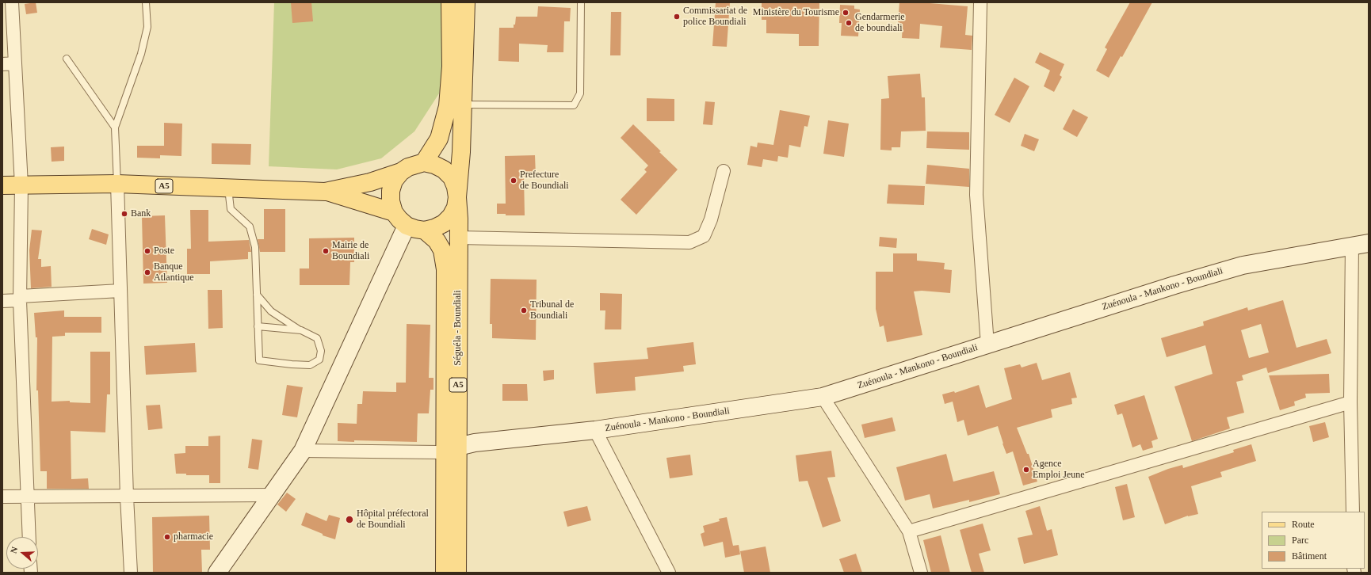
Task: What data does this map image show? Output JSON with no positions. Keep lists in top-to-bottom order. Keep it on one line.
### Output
{"streets":{"main road":["A5","Zuénoula - Mankono - Boundiali","Séguéla - Boundiali"]},"crossings":[["A5","Séguéla - Boundiali"],["Zuénoula - Mankono - Boundiali","Séguéla - Boundiali"]],"places":["Ministère du Tourisme","Commissariat de police Boundiali","Gendarmerie de boundiali","Prefecture de Boundiali","Bank","Poste","Mairie de Boundiali","Banque Atlantique","Tribunal de Boundiali","Agence Emploi Jeune","Hôpital préfectoral de Boundiali","pharmacie"],"legend":["Route","Parc","Bâtiment"],"north":"left"}
